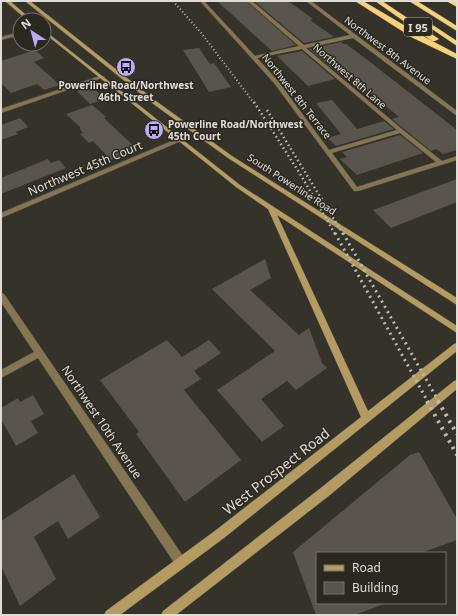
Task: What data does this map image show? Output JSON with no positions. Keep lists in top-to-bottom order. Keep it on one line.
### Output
{"streets":{"highway":["I 95"],"main road":["South Powerline Road","West Prospect Road"],"street":["Northwest 8th Avenue","Northwest 8th Lane","Northwest 8th Terrace","Northwest 45th Court","Northwest 10th Avenue"]},"crossings":[["Northwest 8th Lane","Northwest 8th Terrace"],["Northwest 10th Avenue","West Prospect Road"]],"places":{"bus stop":["Powerline Road/Northwest 46th Street","Powerline Road/Northwest 45th Court"]},"legend":["Road","Building"],"north":"top left"}
